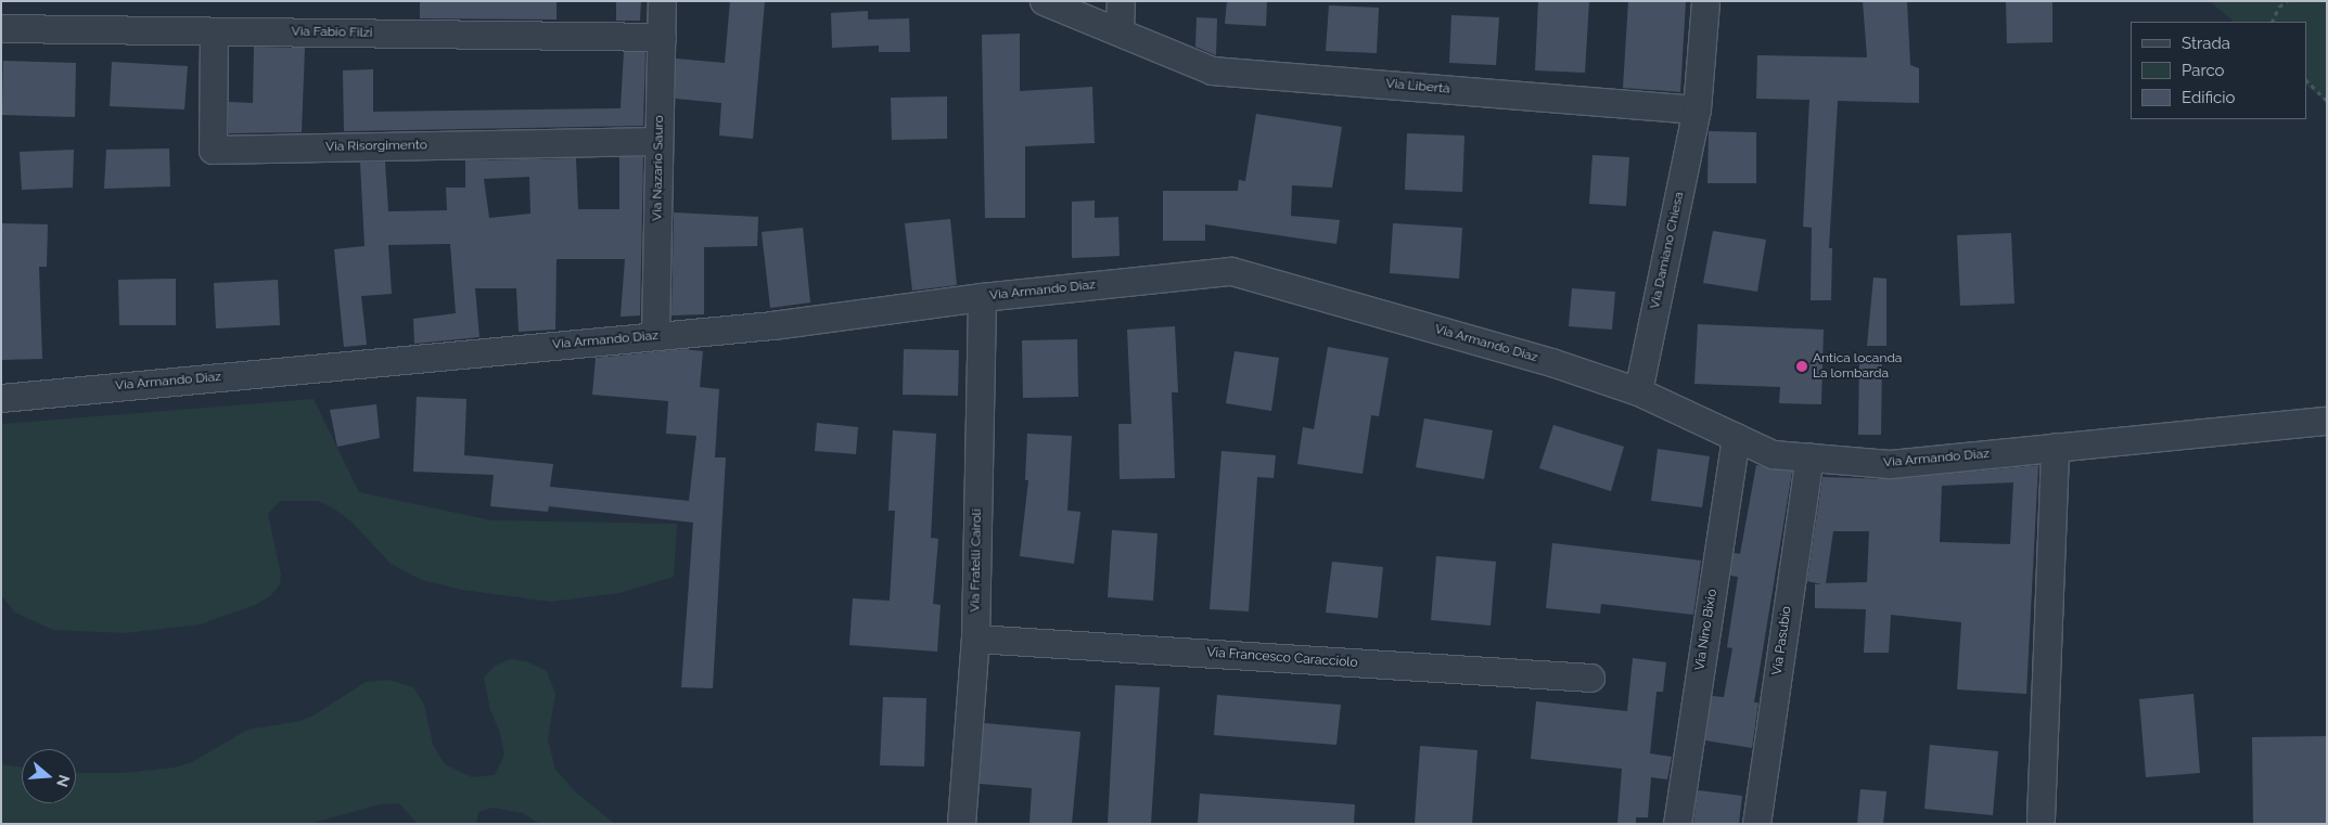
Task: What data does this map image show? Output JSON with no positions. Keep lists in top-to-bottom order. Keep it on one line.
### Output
{"streets":{"street":["Via Fabio Filzi","Via Libertà","Via Risorgimento","Via Nazario Sauro","Via Damiano Chiesa","Via Armando Diaz","Via Fratelli Cairoli","Via Nino Bixio","Via Pasubio","Via Francesco Caracciolo"]},"crossings":[["Via Fabio Filzi","Via Risorgimento"],["Via Fabio Filzi","Via Nazario Sauro"],["Via Libertà","Via Damiano Chiesa"],["Via Risorgimento","Via Nazario Sauro"],["Via Nazario Sauro","Via Armando Diaz"],["Via Damiano Chiesa","Via Armando Diaz"],["Via Armando Diaz","Via Fratelli Cairoli"],["Via Armando Diaz","Via Nino Bixio"],["Via Armando Diaz","Via Pasubio"],["Via Fratelli Cairoli","Via Francesco Caracciolo"]],"places":["Antica locanda La lombarda"],"legend":["Strada","Parco","Edificio"],"north":"right"}
